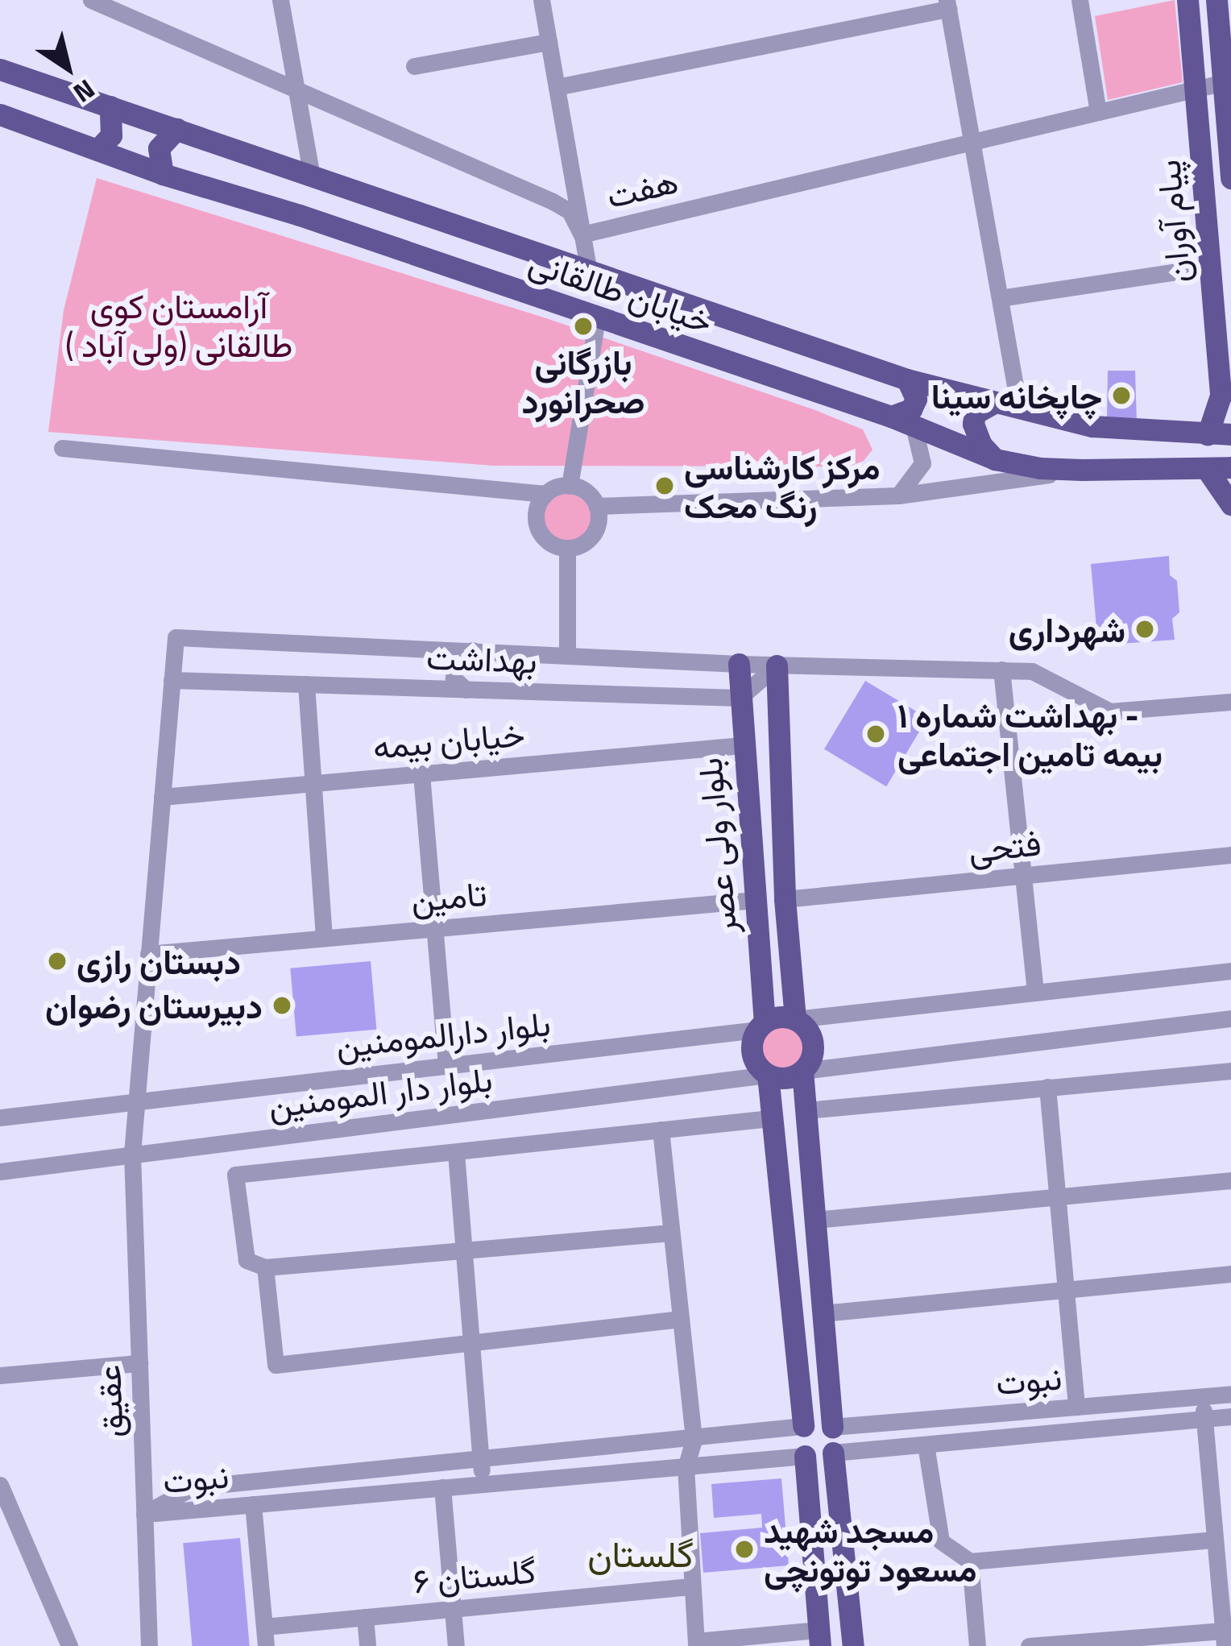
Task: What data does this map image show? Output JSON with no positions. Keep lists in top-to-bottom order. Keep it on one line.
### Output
{"streets":{"main road":["پیام آوران","خیابان طالقانی","بلوار ولی عصر"],"street":["هفت","بهداشت","خیابان بیمه","فتحی","تامین","بلوار دارالمومنین","بلوار دار المومنین","نبوت","عقیق","گلستان ۶"]},"crossings":[["هفت","پیام آوران"],["پیام آوران","خیابان طالقانی"],["بهداشت","بلوار ولی عصر"],["خیابان بیمه","بلوار ولی عصر"],["بلوار ولی عصر","فتحی"],["بلوار ولی عصر","تامین"],["بلوار ولی عصر","بلوار دارالمومنین"],["بلوار ولی عصر","بلوار دار المومنین"],["بلوار دارالمومنین","بلوار دار المومنین"],["بلوار دارالمومنین","عقیق"],["بلوار دار المومنین","عقیق"],["نبوت","عقیق"]],"districts":["گلستان"],"parks":["آرامستان کوی طالقانی (ولی آباد )"],"places":["بازرگانی صحرانورد","چاپخانه سینا","مرکز کارشناسی رنگ محک","شهرداری","بهداشت شماره ۱ - بیمه تامین اجتماعی","دبستان رازی","دبیرستان رضوان","مسجد شهید مسعود توتونچی"],"north":"bottom right"}
